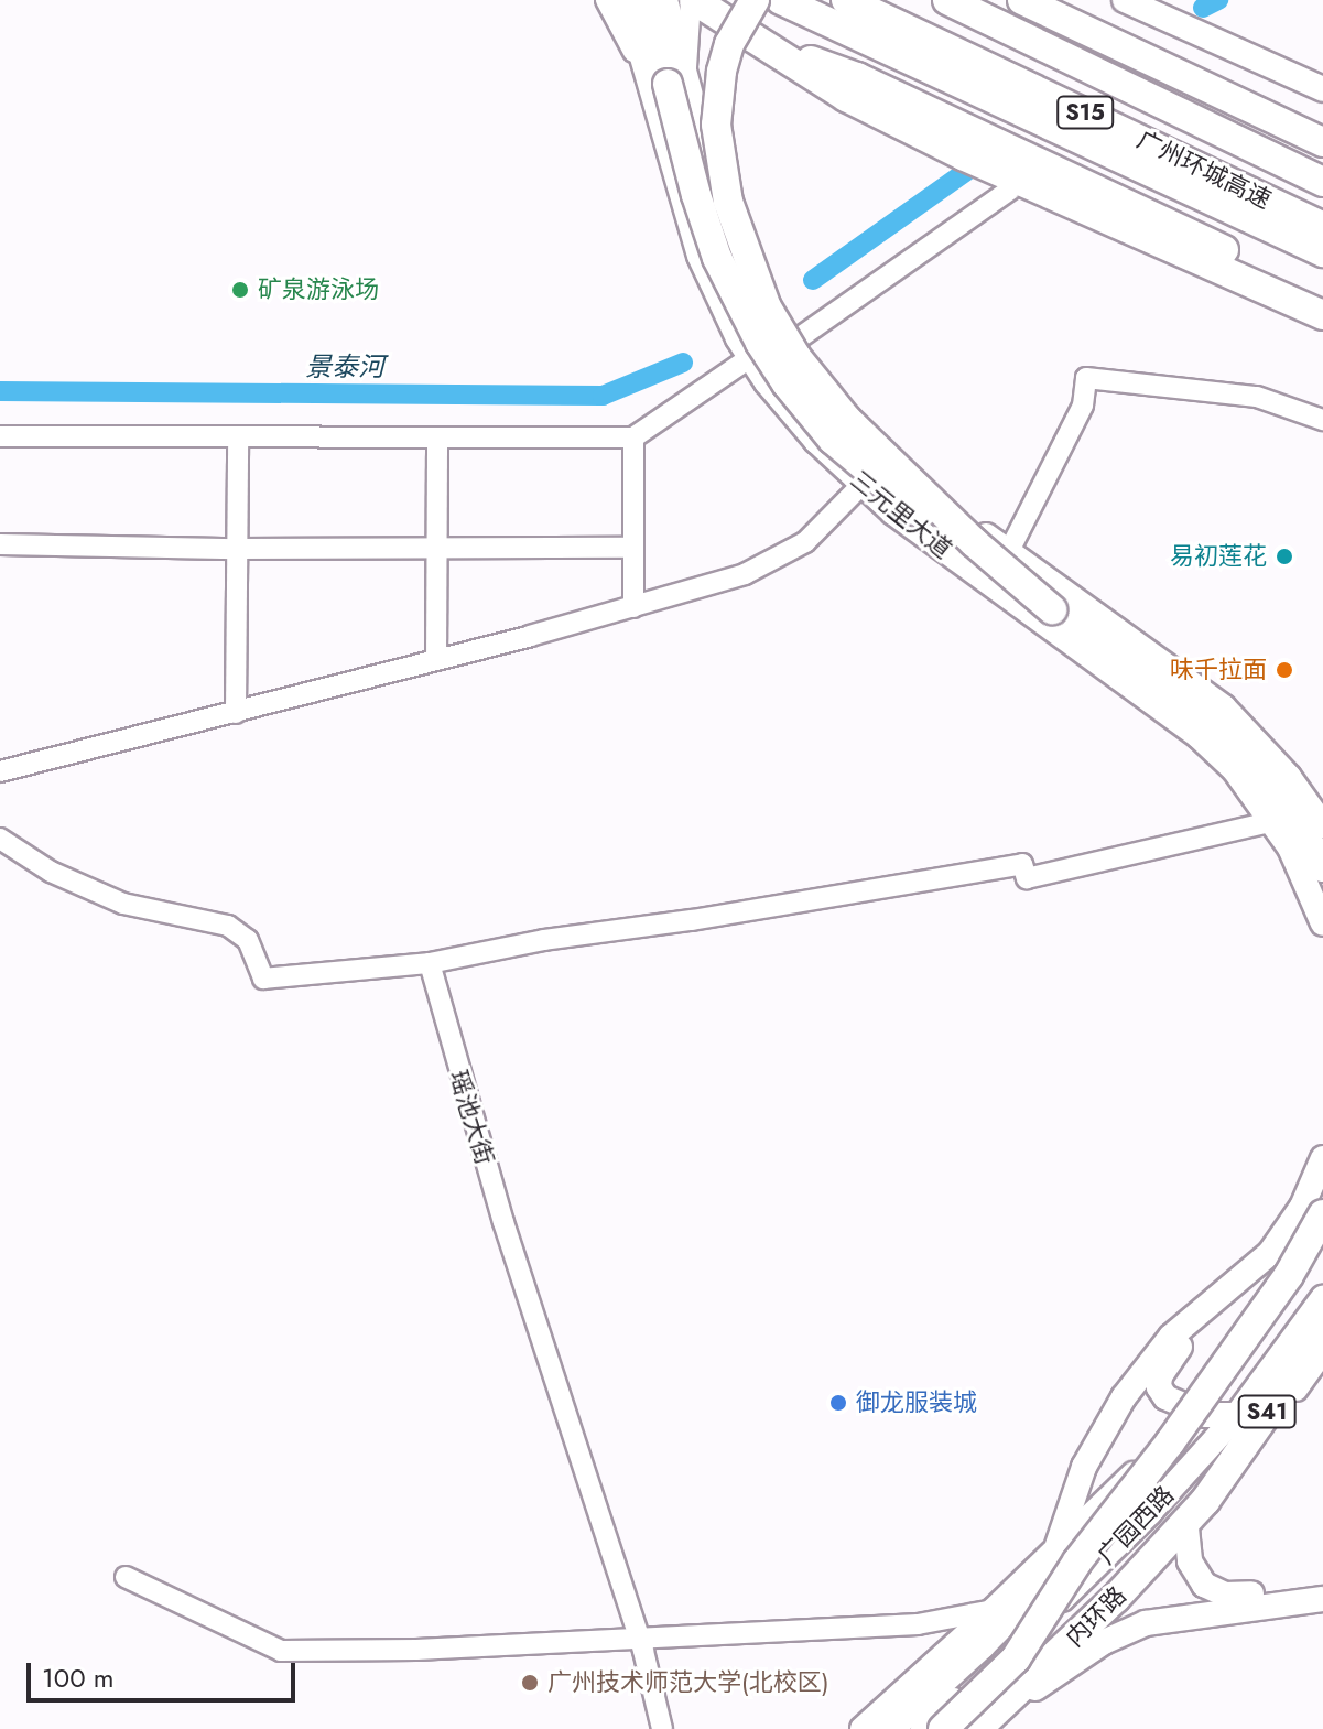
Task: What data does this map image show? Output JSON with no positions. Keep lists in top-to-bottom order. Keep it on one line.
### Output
{"streets":{"highway":["S15","广州环城高速","S41","内环路"],"main road":["三元里大道","广园西路"],"street":["瑶池大街"]},"crossings":[["S41","广园西路"],["S41","内环路"],["广园西路","内环路"]],"water":["景泰河"],"places":["矿泉游泳场","易初莲花","味千拉面","御龙服装城","广州技术师范大学(北校区)"],"scale_bar":"100 m"}
